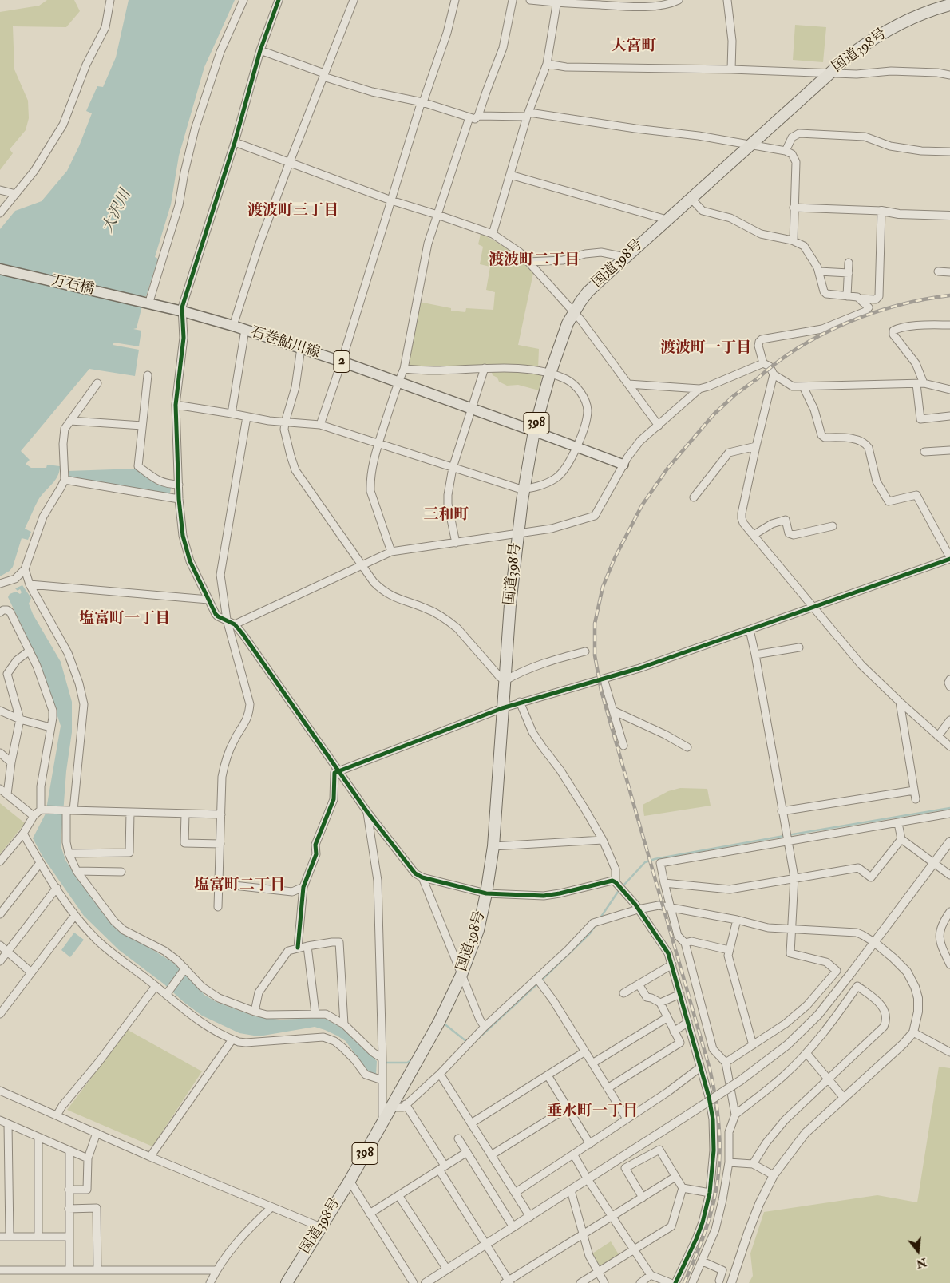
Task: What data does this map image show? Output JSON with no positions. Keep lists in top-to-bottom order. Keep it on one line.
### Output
{"streets":{"highway":["国道398号","398"],"main road":["万石橋","石巻鮎川線","2"]},"crossings":[["国道398号","石巻鮎川線"],["万石橋","石巻鮎川線"]],"districts":["大宮町","渡波町三丁目","渡波町二丁目","渡波町一丁目","三和町","塩富町一丁目","塩富町二丁目","垂水町一丁目"],"water":["大沢川"],"north":"bottom"}
